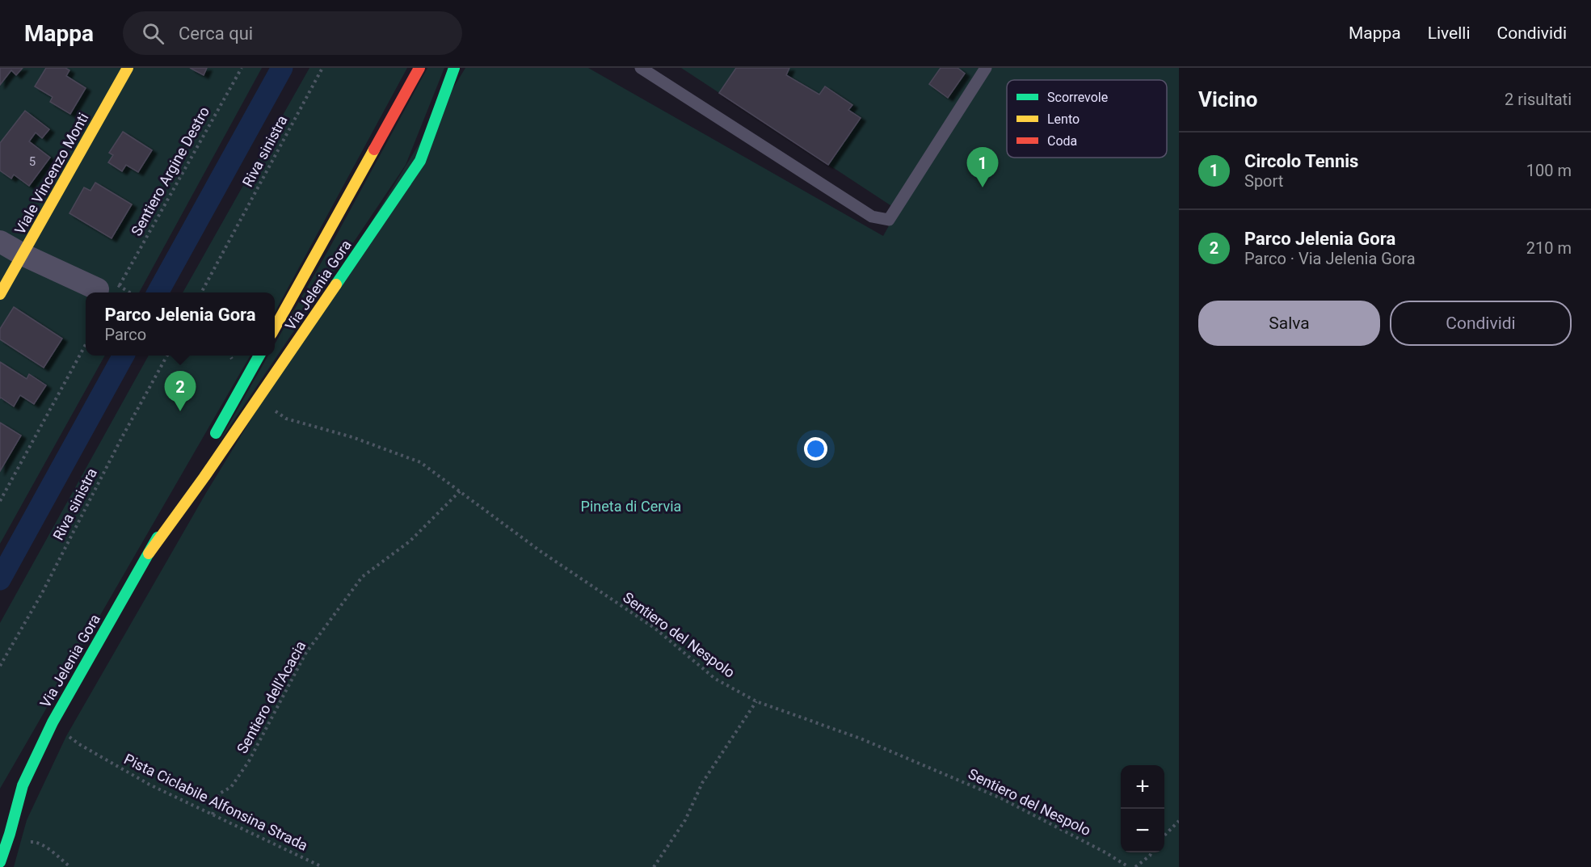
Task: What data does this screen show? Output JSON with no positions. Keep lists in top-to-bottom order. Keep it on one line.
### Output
{"streets":{"street":["Viale Vincenzo Monti","Via Jelenia Gora"],"path":["Riva sinistra","Sentiero Argine Destro","Sentiero del Nespolo","Sentiero dell'Acacia","Pista Ciclabile Alfonsina Strada"]},"crossings":[["Via Jelenia Gora","Pista Ciclabile Alfonsina Strada"],["Sentiero del Nespolo","Sentiero dell'Acacia"],["Sentiero dell'Acacia","Pista Ciclabile Alfonsina Strada"]],"parks":["Pineta di Cervia"],"house_numbers":["5"],"legend":["Scorrevole","Lento","Coda"],"page":{"header":"Mappa","search":"Cerca qui","nav":["Mappa","Livelli","Condividi"],"heading":["Vicino","2 risultati"],"list":[{"mark":"1","name":"Circolo Tennis","note":"Sport","value":"100 m"},{"mark":"2","name":"Parco Jelenia Gora","note":"Parco · Via Jelenia Gora","value":"210 m"}],"pins":["1","2"],"buttons":["Salva","Condividi"],"popup":["Parco Jelenia Gora","Parco"],"map_buttons":["+","−"]}}
